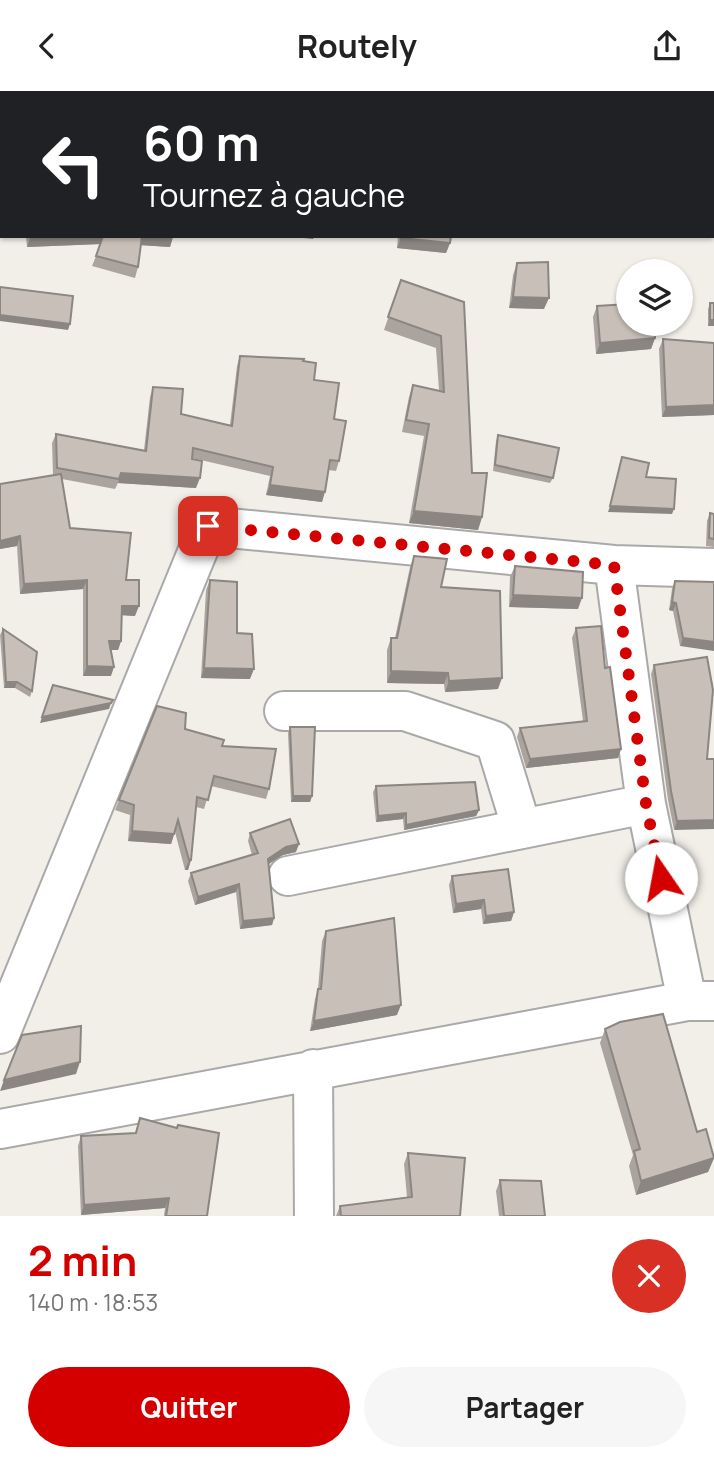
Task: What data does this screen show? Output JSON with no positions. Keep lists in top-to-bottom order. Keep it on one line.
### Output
{"page":{"header":"Routely","turn":["60 m","Tournez à gauche"],"heading":["2 min","140 m · 18:53"],"buttons":["Quitter","Partager"]}}
